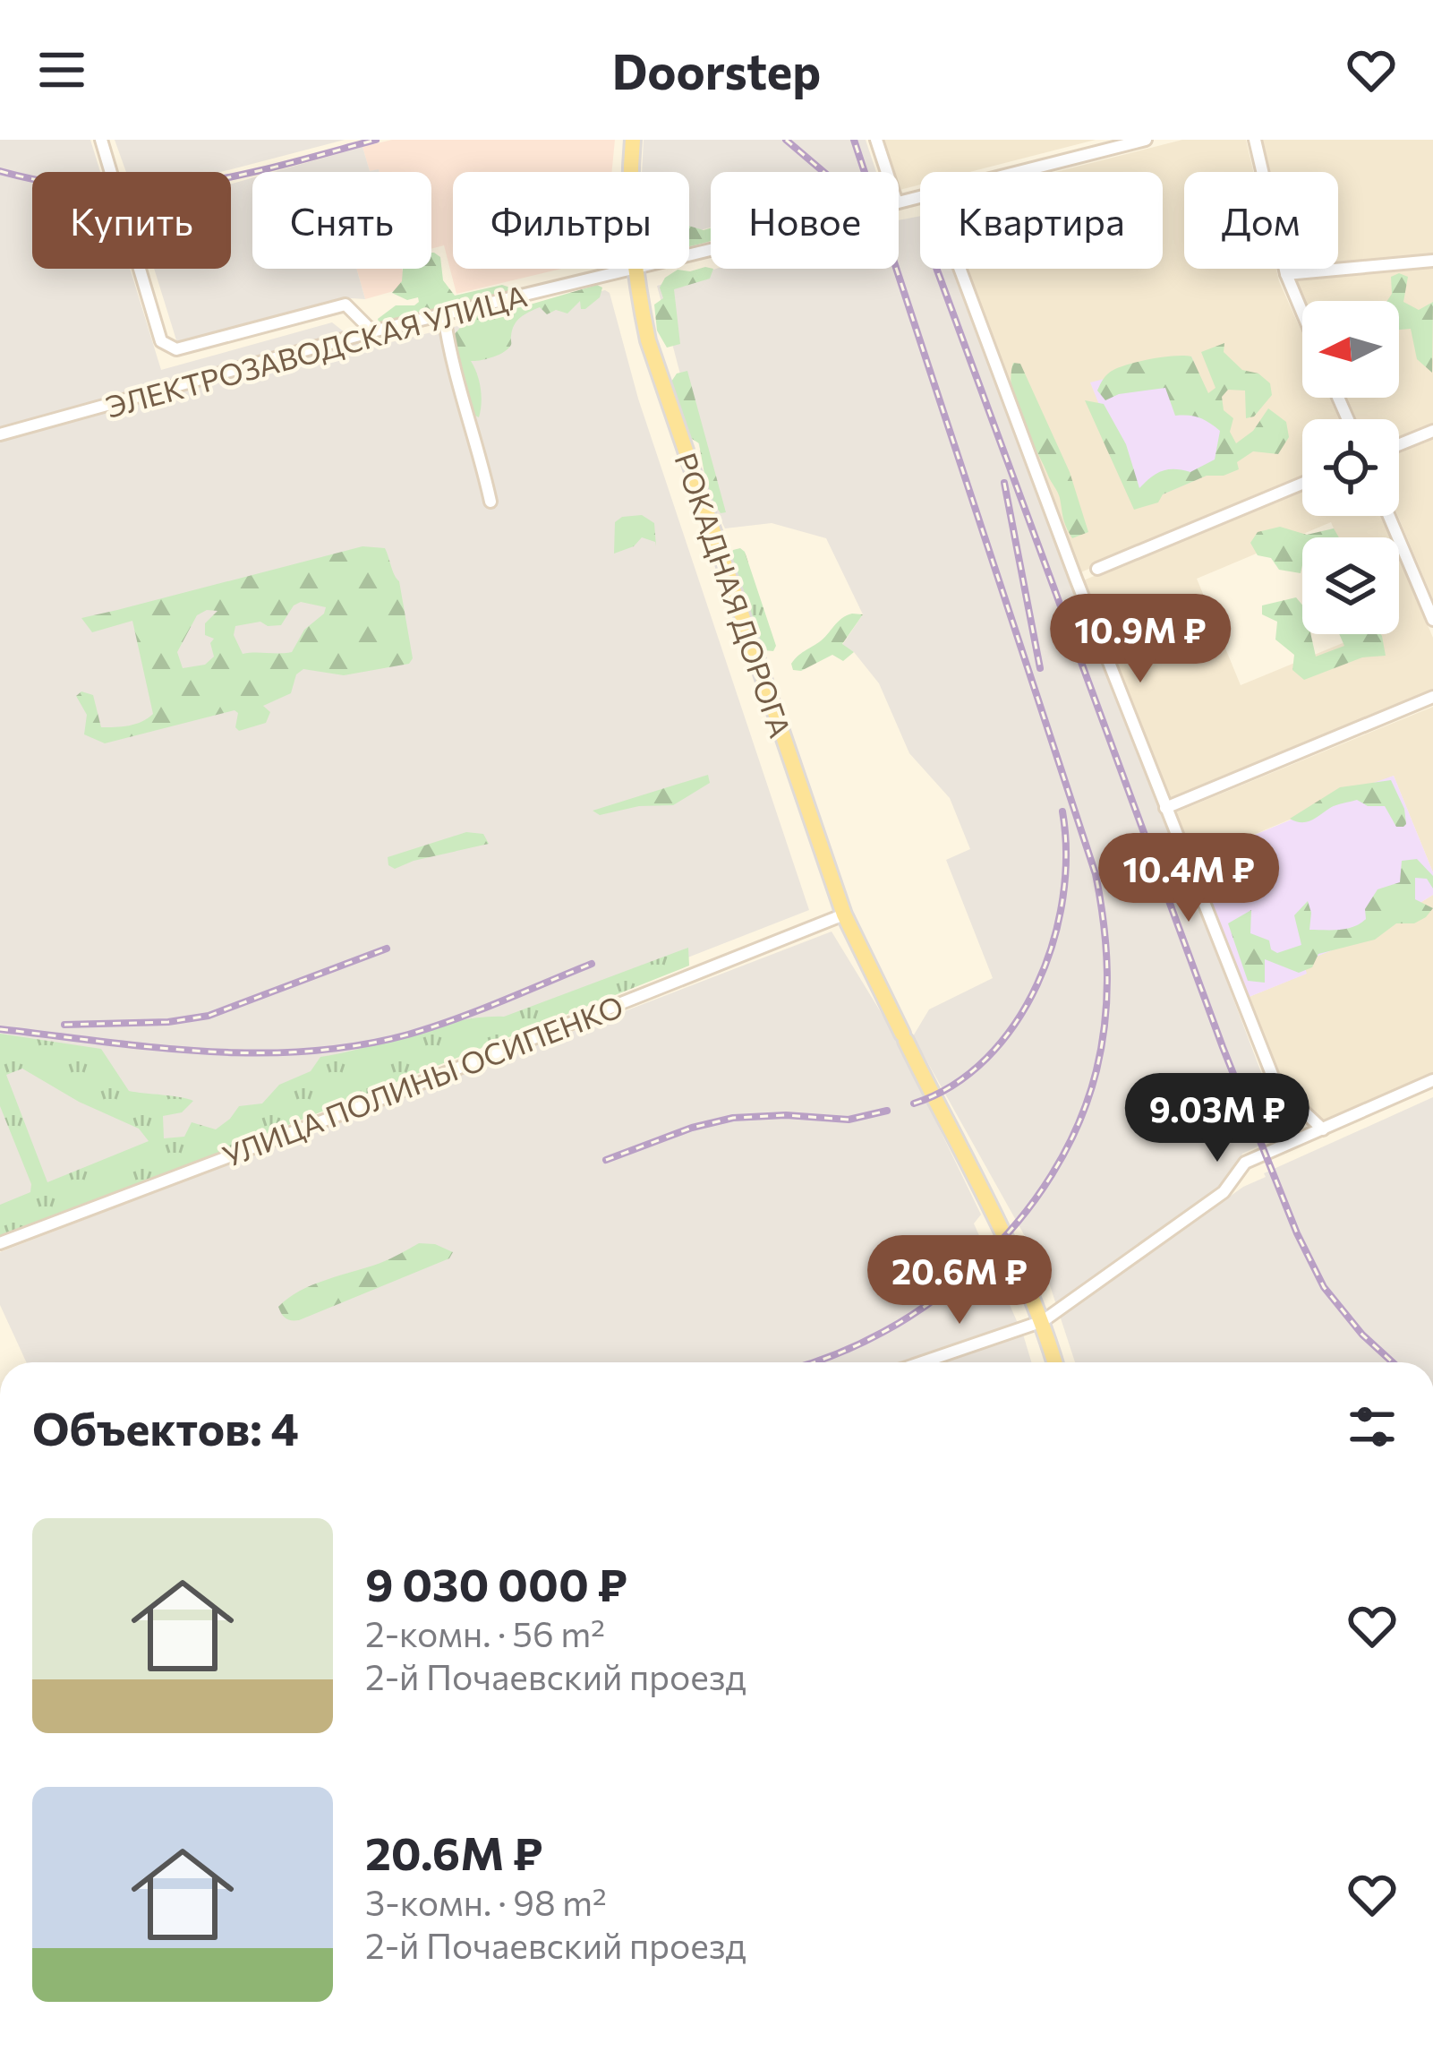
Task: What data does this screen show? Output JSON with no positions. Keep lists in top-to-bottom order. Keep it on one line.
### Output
{"streets":{"main road":["РОКАДНАЯ ДОРОГА"],"street":["ЭЛЕКТРОЗАВОДСКАЯ УЛИЦА","УЛИЦА ПОЛИНЫ ОСИПЕНКО"]},"crossings":[["РОКАДНАЯ ДОРОГА","УЛИЦА ПОЛИНЫ ОСИПЕНКО"]],"north":"left","page":{"header":"Doorstep","chip":["Купить","Снять","Фильтры","Новое","Квартира","Дом"],"price":["10.9M ₽","10.4M ₽","9.03M ₽","20.6M ₽"],"heading":"Объектов: 4","list":[{"name":"9 030 000 ₽","note":"2-комн. · 56 m² · 2-й Почаевский проезд"},{"name":"20.6M ₽","note":"3-комн. · 98 m² · 2-й Почаевский проезд"}]}}
